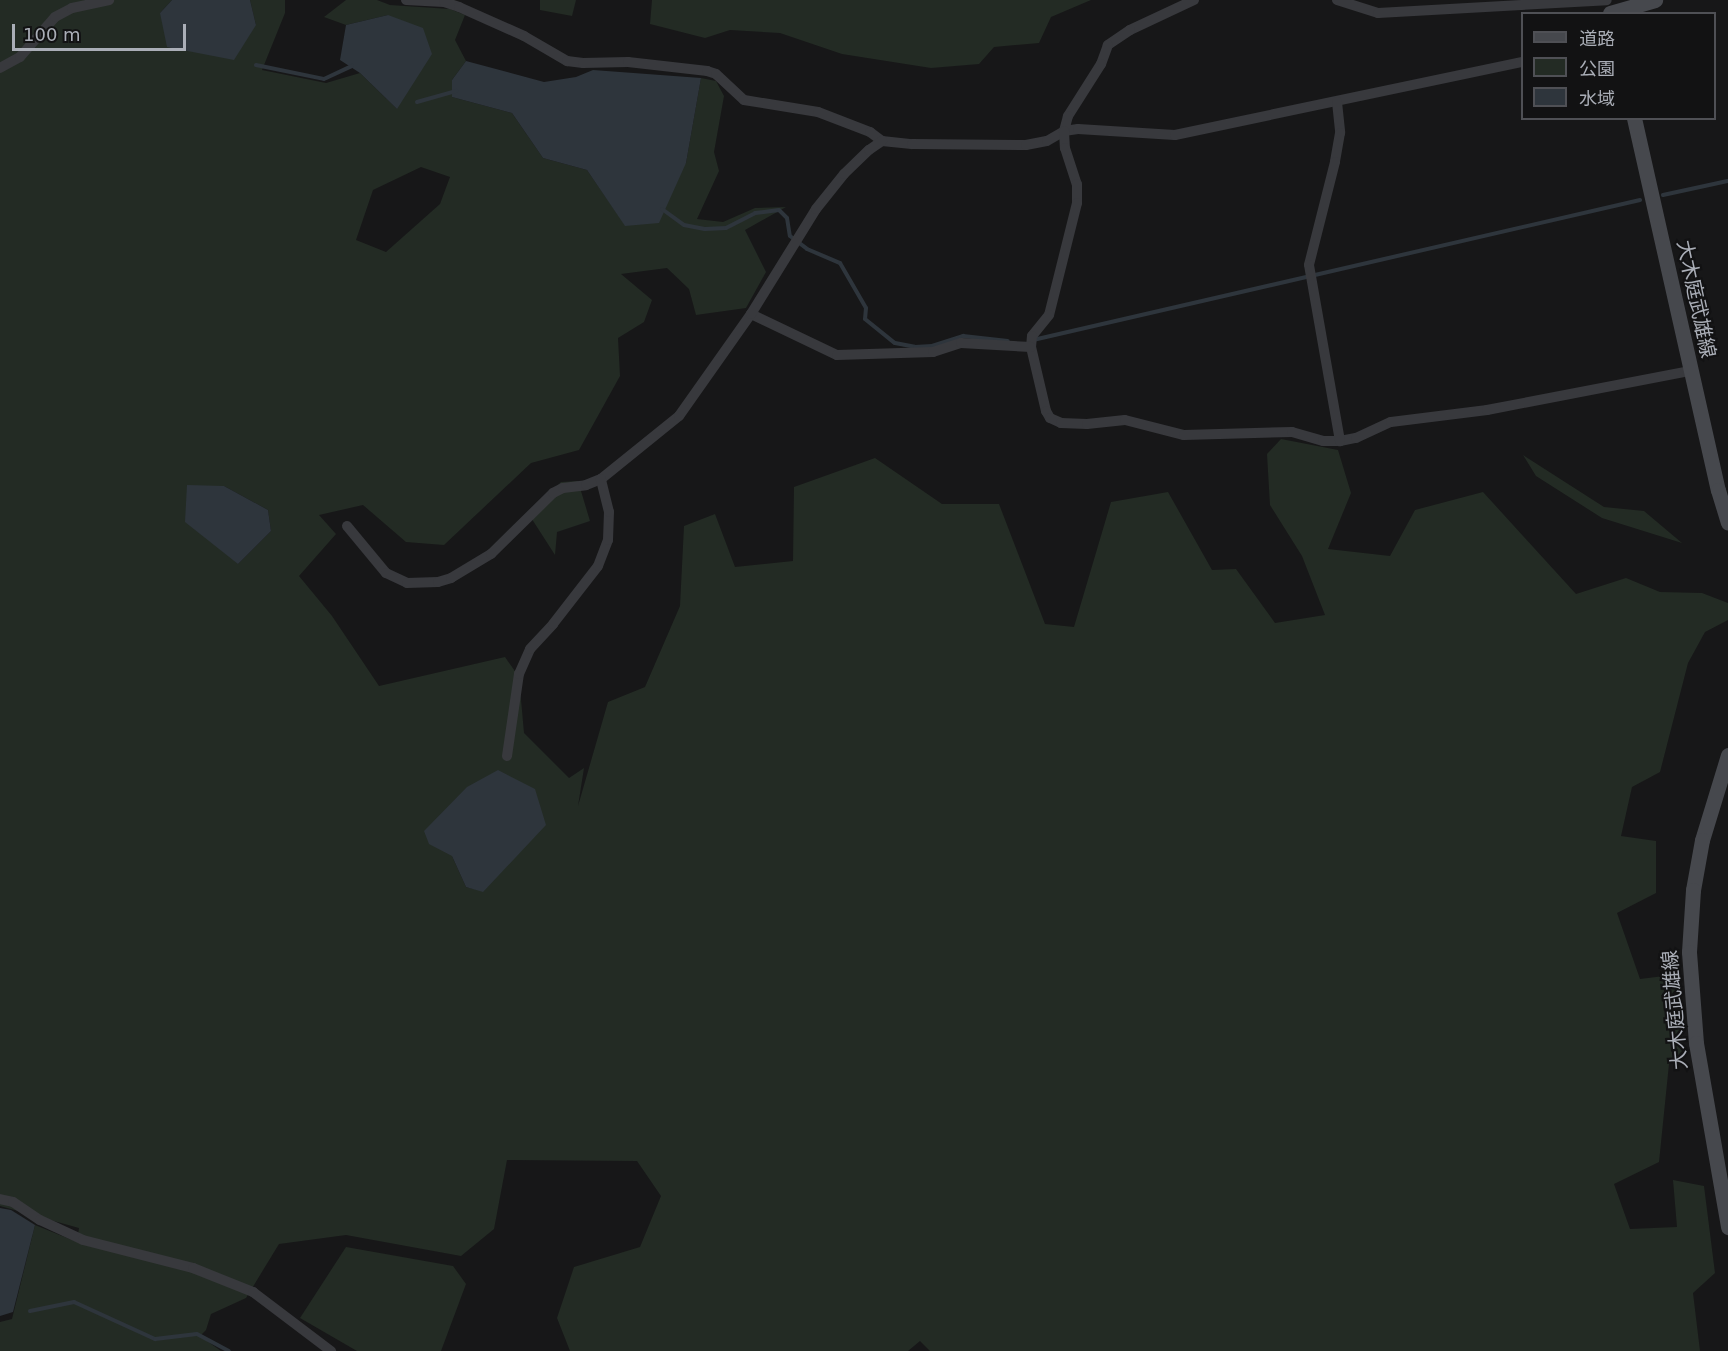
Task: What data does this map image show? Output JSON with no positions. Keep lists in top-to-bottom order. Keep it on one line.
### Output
{"streets":{"main road":["大木庭武雄線"]},"legend":["道路","公園","水域"],"scale_bar":"100 m"}
